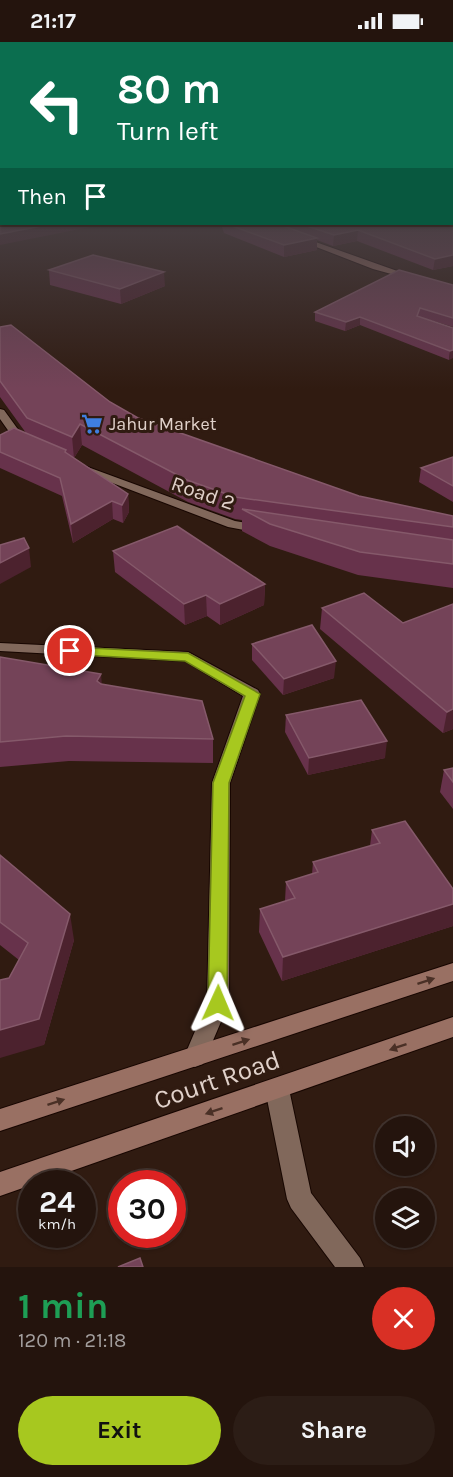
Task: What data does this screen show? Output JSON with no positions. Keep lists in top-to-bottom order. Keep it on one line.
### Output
{"streets":{"main road":["Court Road"],"street":["Road 2"]},"places":{"supermarket":["Jahur Market"]},"page":{"status":"21:17","turn":["80 m","Turn left"],"then":"Then","speed":"24 km/h","limit":"30","heading":["1 min","120 m · 21:18"],"buttons":["Exit","Share"]}}
